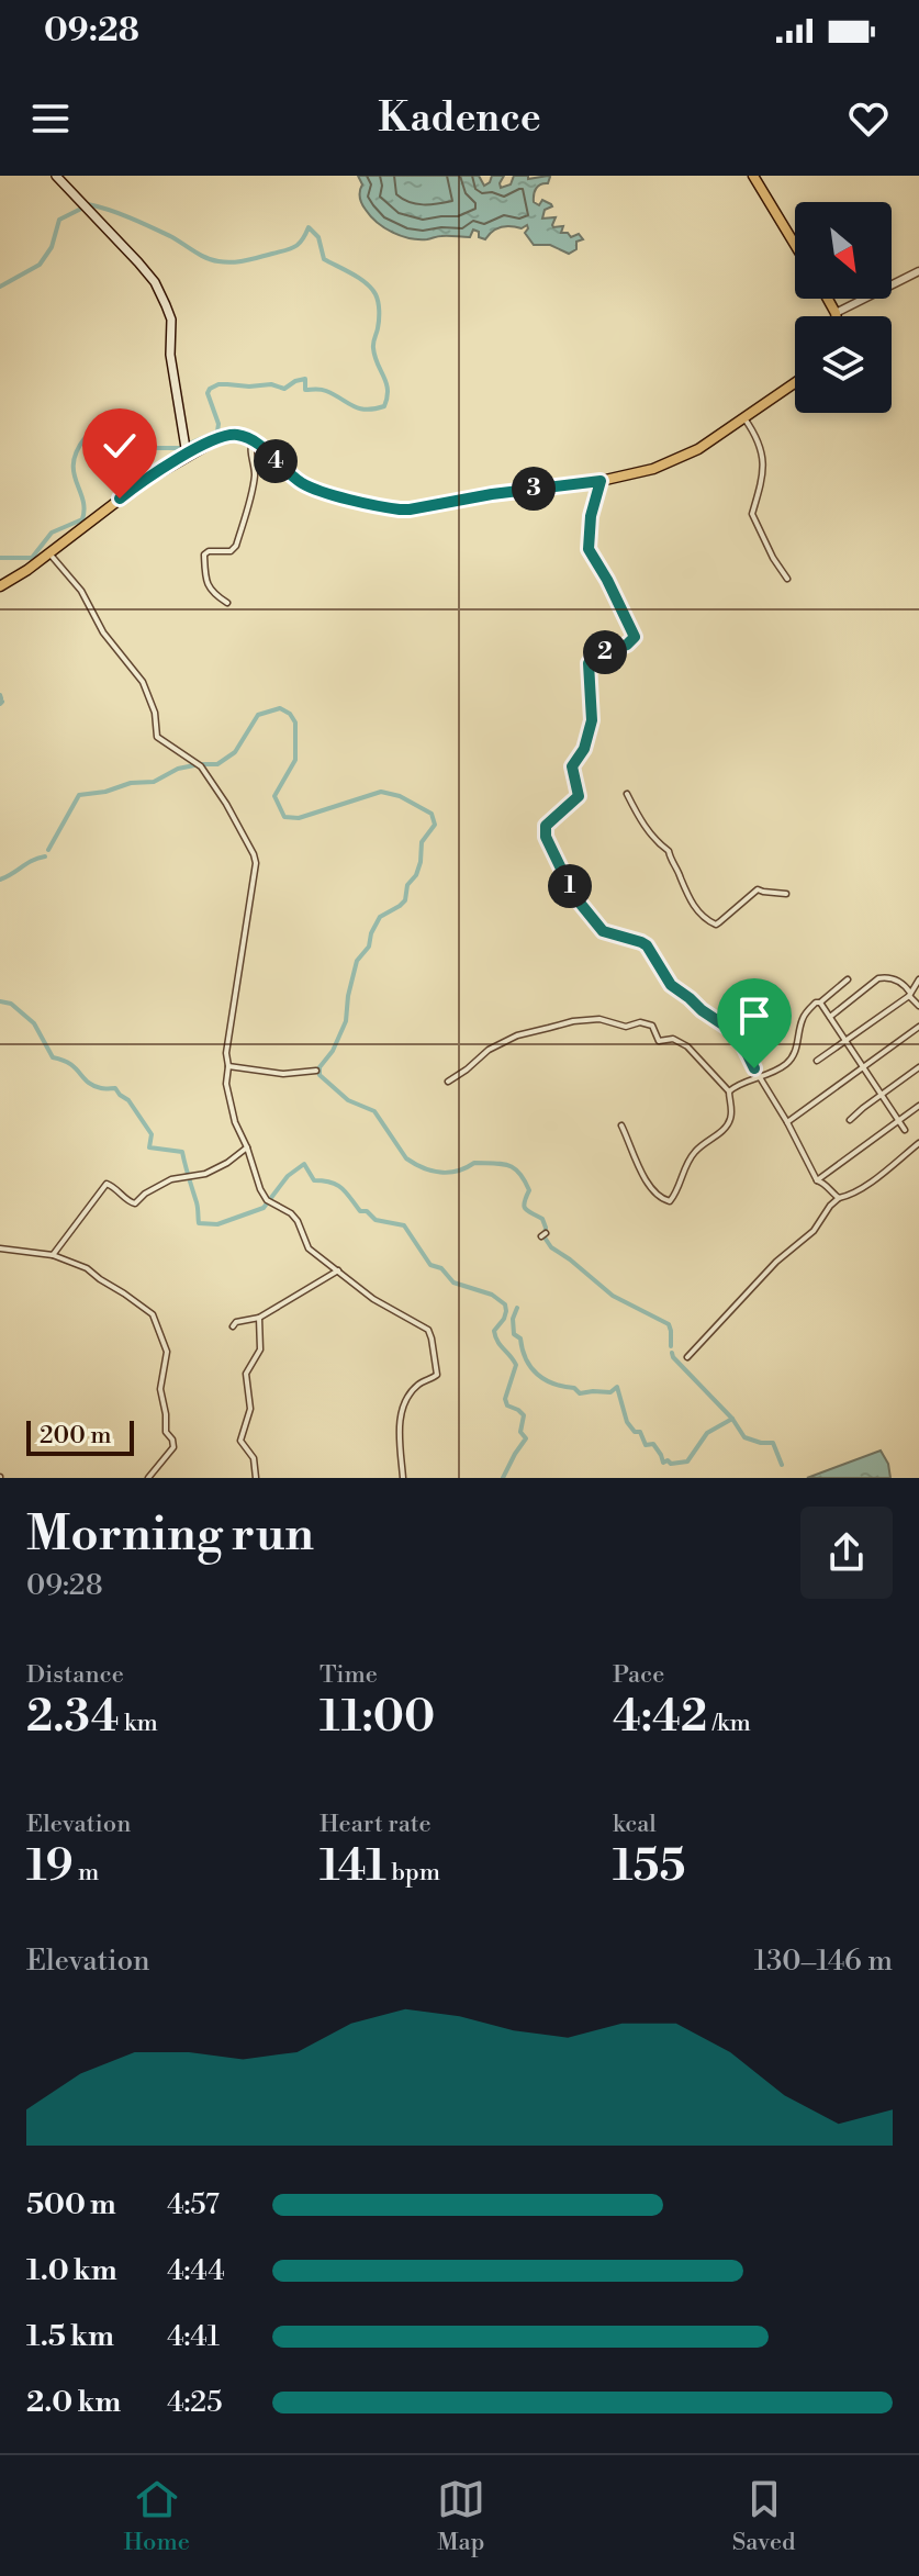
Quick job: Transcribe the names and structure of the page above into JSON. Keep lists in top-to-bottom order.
{
  "scale_bar": "200 m",
  "north": "bottom right",
  "page": {
    "status": "09:28",
    "header": "Kadence",
    "pins": [
      "4",
      "3",
      "2",
      "1"
    ],
    "scale": "200 m",
    "heading": ["Morning run", "09:28"],
    "stats": [
      ["Distance", "2.34 km"],
      ["Time", "11:00"],
      ["Pace", "4:42 /km"],
      ["Elevation", "19 m"],
      ["Heart rate", "141 bpm"],
      ["kcal", "155"]
    ],
    "chart": ["Elevation", "130–146 m"],
    "list": [
      {
        "name": "500 m",
        "note": "4:57"
      },
      {
        "name": "1.0 km",
        "note": "4:44"
      },
      {
        "name": "1.5 km",
        "note": "4:41"
      },
      {
        "name": "2.0 km",
        "note": "4:25"
      }
    ],
    "tabs": ["Home", "Map", "Saved"]
  }
}
